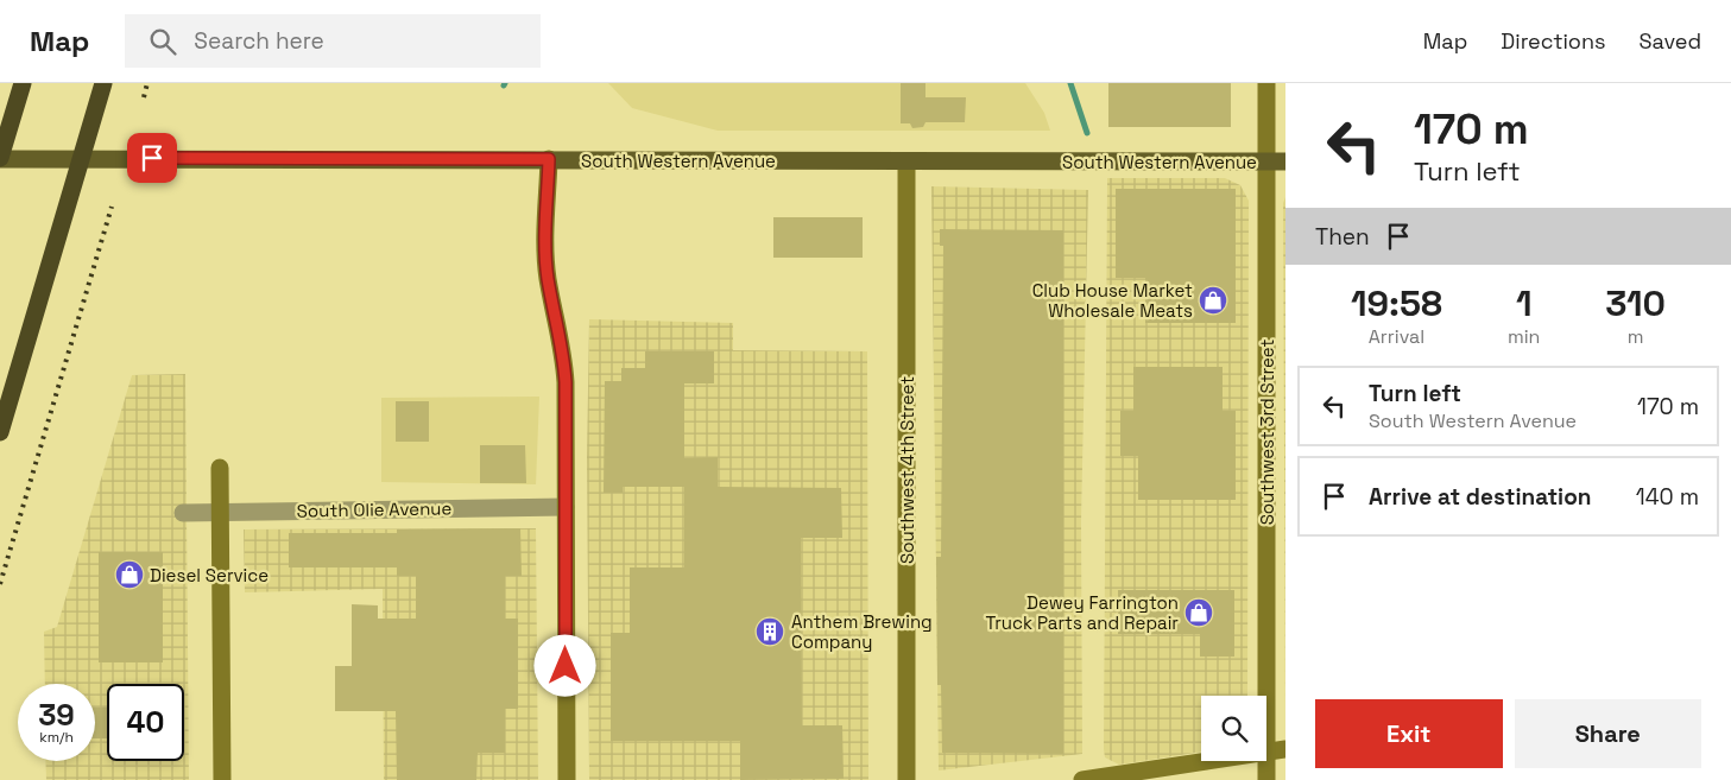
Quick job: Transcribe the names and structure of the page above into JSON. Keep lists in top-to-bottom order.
{
  "streets": {
    "main road": ["South Western Avenue"],
    "street": ["Southwest 3rd Street", "Southwest 4th Street", "South Olie Avenue"]
  },
  "crossings": [
    ["South Western Avenue", "Southwest 3rd Street"],
    ["South Western Avenue", "Southwest 4th Street"]
  ],
  "places": {
    "shop": ["Club House Market Wholesale Meats", "Diesel Service", "Dewey Farrington Truck Parts and Repair"],
    "building": ["Anthem Brewing Company"]
  },
  "page": {
    "header": "Map",
    "search": "Search here",
    "nav": ["Map", "Directions", "Saved"],
    "turn": ["170 m", "Turn left"],
    "then": "Then",
    "eta": [
      "19:58",
      "Arrival",
      "1",
      "min",
      "310",
      "m"
    ],
    "list": [
      {
        "name": "Turn left",
        "note": "South Western Avenue",
        "value": "170 m"
      },
      {
        "name": "Arrive at destination",
        "value": "140 m"
      }
    ],
    "speed": "39 km/h",
    "limit": "40",
    "buttons": ["Exit", "Share"]
  }
}
